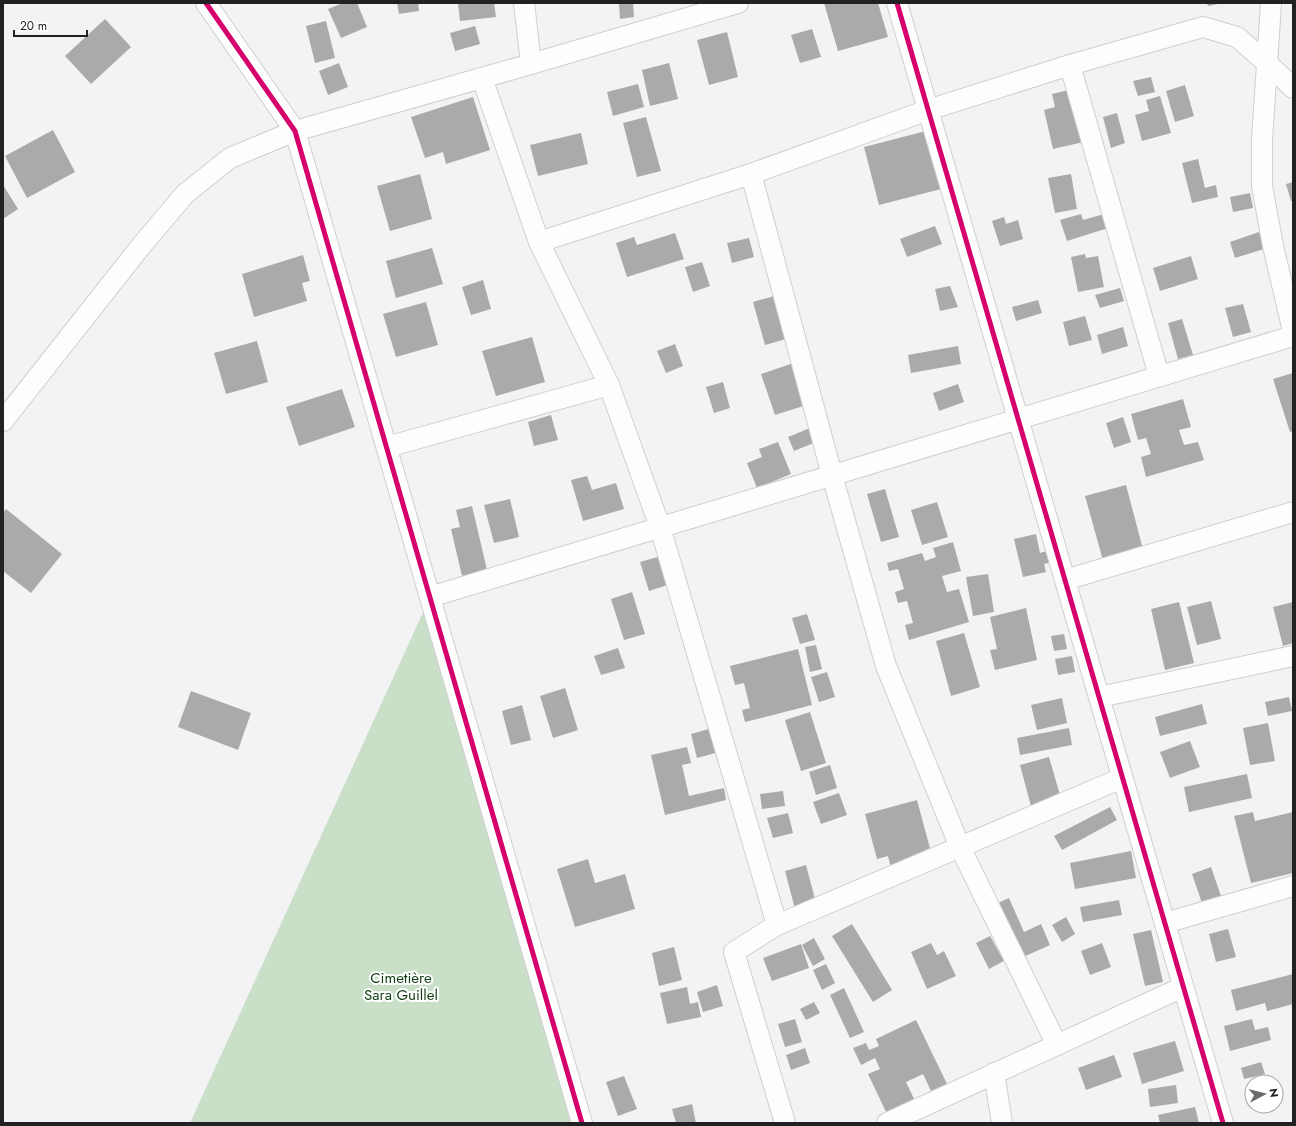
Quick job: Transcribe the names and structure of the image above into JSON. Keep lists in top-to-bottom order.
{
  "parks": ["Cimetière Sara Guillel"],
  "scale_bar": "20 m",
  "north": "right"
}
